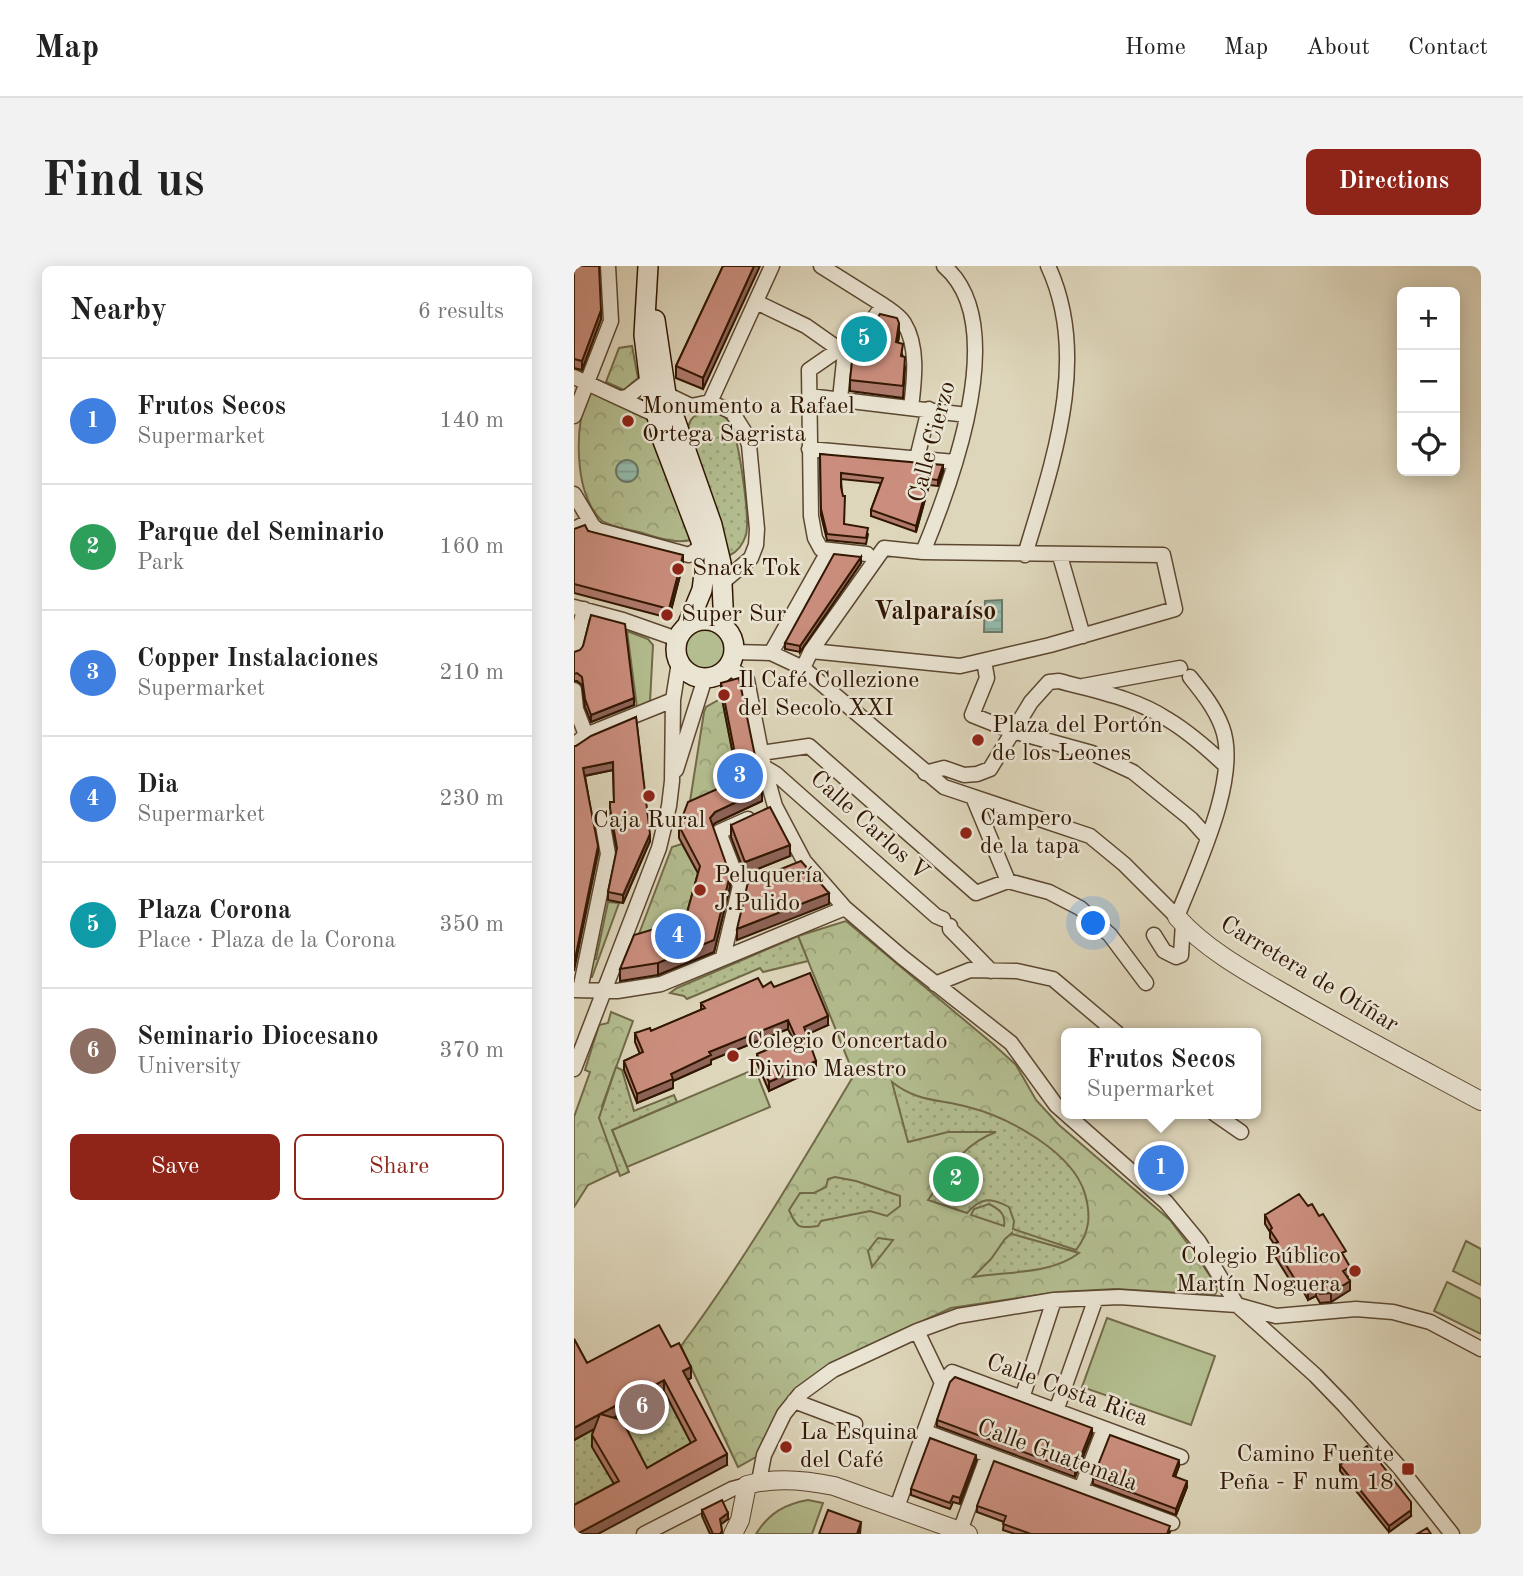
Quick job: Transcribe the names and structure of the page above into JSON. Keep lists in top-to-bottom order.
{
  "streets": {
    "street": [
      "Calle Cierzo",
      "Calle Carlos V",
      "Carretera de Otíñar",
      "Calle Costa Rica",
      "Calle Guatemala"
    ]
  },
  "districts": ["Valparaíso"],
  "places": {
    "other": [
      "Monumento a Rafael Ortega Sagrista",
      "Snack Tok",
      "Super Sur",
      "Il Café Collezione del Secolo XXI",
      "Plaza del Portón de los Leones",
      "Caja Rural",
      "Campero de la tapa",
      "Peluquería J.Pulido",
      "Colegio Concertado Divino Maestro",
      "Colegio Público Martín Noguera",
      "La Esquina del Café"
    ],
    "transit": ["Camino Fuente Peña - F num 18"]
  },
  "page": {
    "header": "Map",
    "nav": [
      "Home",
      "Map",
      "About",
      "Contact"
    ],
    "buttons": [
      "Directions",
      ["Save", "Share"]
    ],
    "title": "Find us",
    "heading": ["Nearby", "6 results"],
    "map_buttons": ["+", "−"],
    "pins": [
      "5",
      "3",
      "4",
      "1",
      "2",
      "6"
    ],
    "list": [
      {
        "mark": "1",
        "name": "Frutos Secos",
        "note": "Supermarket",
        "value": "140 m"
      },
      {
        "mark": "2",
        "name": "Parque del Seminario",
        "note": "Park",
        "value": "160 m"
      },
      {
        "mark": "3",
        "name": "Copper Instalaciones",
        "note": "Supermarket",
        "value": "210 m"
      },
      {
        "mark": "4",
        "name": "Dia",
        "note": "Supermarket",
        "value": "230 m"
      },
      {
        "mark": "5",
        "name": "Plaza Corona",
        "note": "Place · Plaza de la Corona",
        "value": "350 m"
      },
      {
        "mark": "6",
        "name": "Seminario Diocesano",
        "note": "University",
        "value": "370 m"
      }
    ],
    "popup": ["Frutos Secos", "Supermarket"]
  }
}
